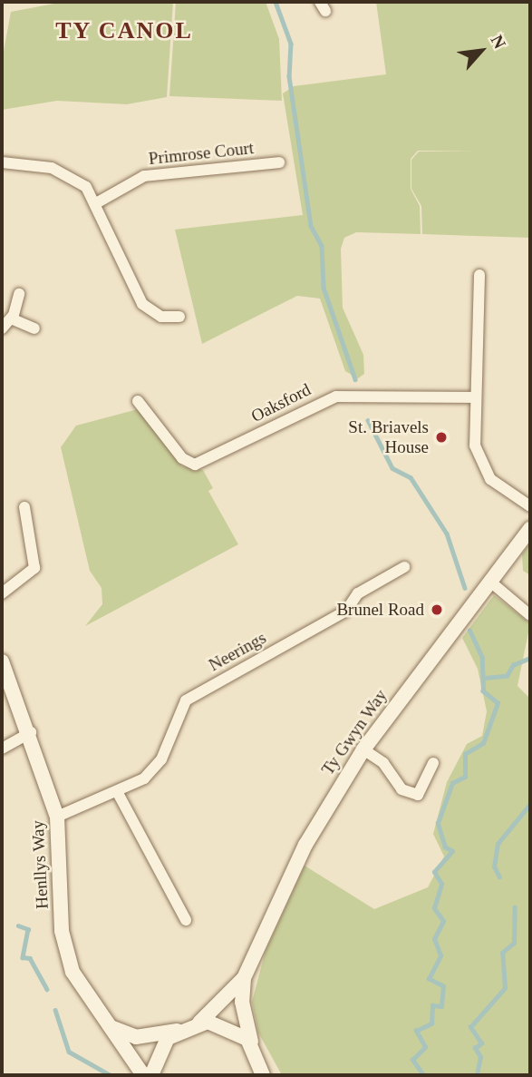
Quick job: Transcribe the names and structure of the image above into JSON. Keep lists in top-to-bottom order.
{
  "streets": {
    "street": [
      "Primrose Court",
      "Oaksford",
      "Neerings",
      "Ty Gwyn Way",
      "Henllys Way"
    ]
  },
  "crossings": [
    ["Neerings", "Henllys Way"]
  ],
  "districts": ["TY CANOL"],
  "places": ["St. Briavels House", "Brunel Road"],
  "north": "top right"
}
